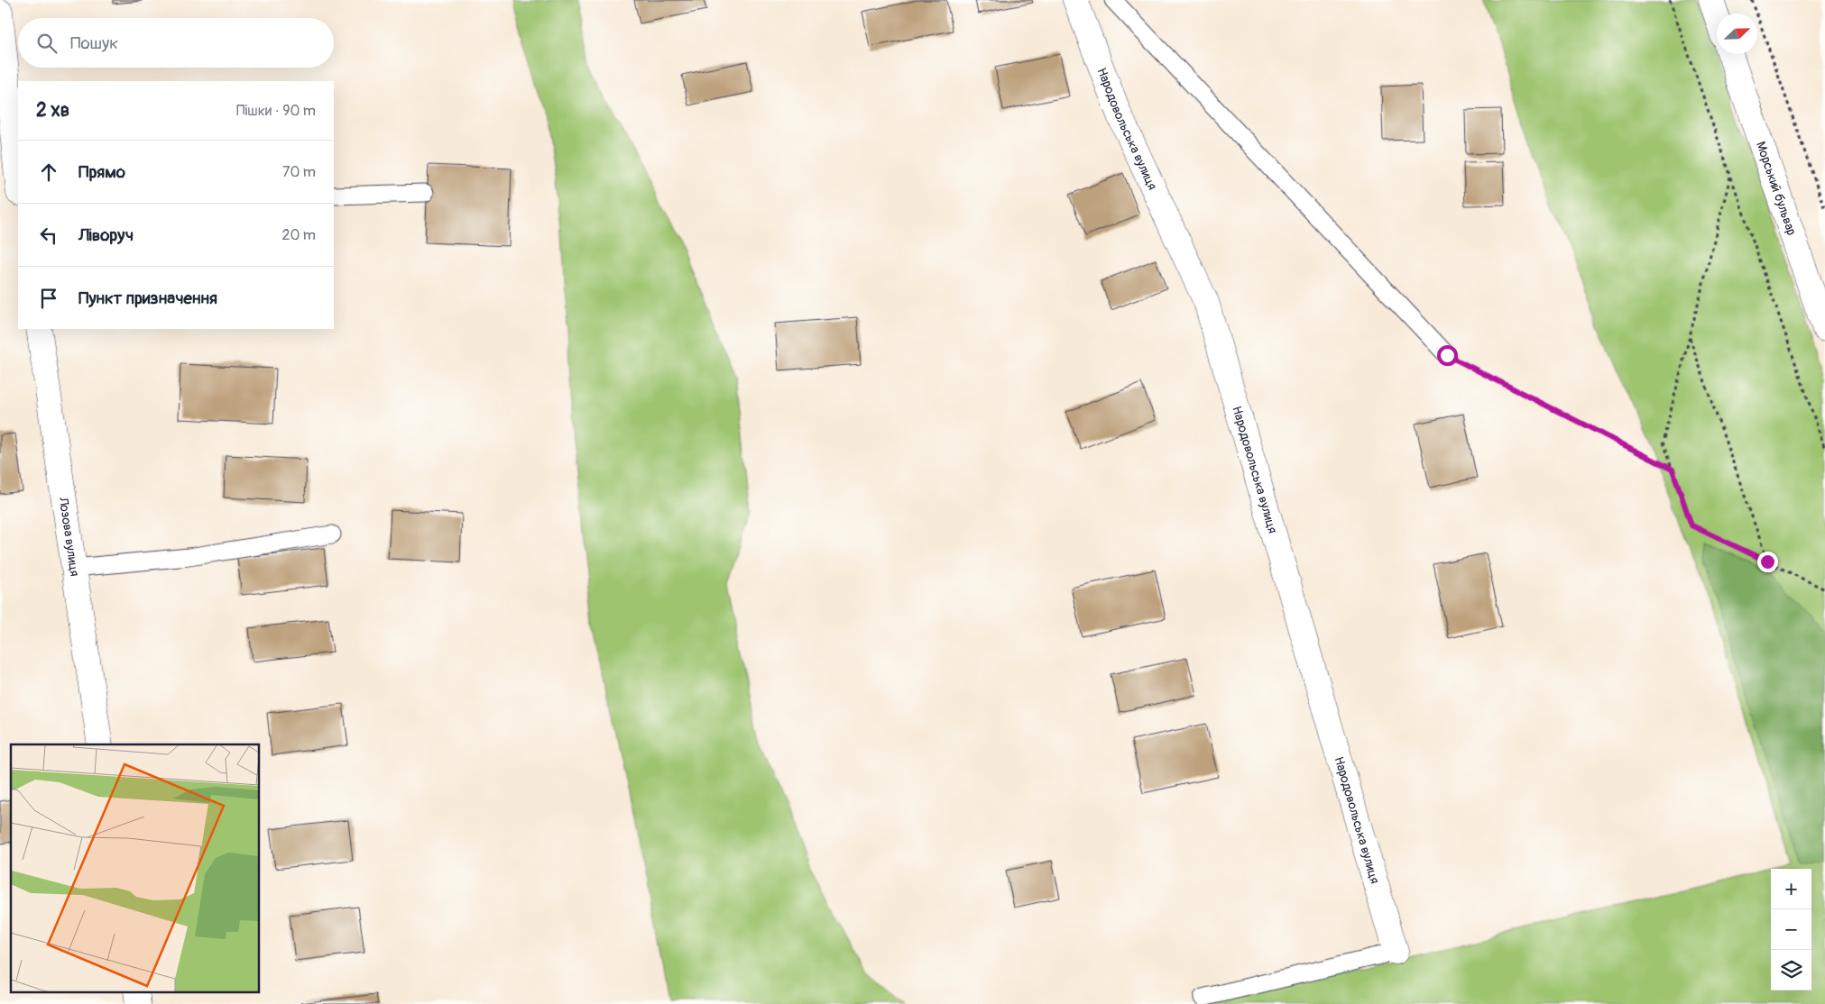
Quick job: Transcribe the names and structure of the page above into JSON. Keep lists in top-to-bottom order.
{
  "streets": {
    "street": ["Народовольська вулиця", "Морський бульвар", "Лозова вулиця"]
  },
  "north": "top right",
  "page": {
    "search": "Пошук",
    "heading": ["2 хв", "Пішки · 90 m"],
    "list": [
      ["Прямо", "70 m"],
      ["Ліворуч", "20 m"],
      "Пункт призначення"
    ],
    "map_buttons": ["+", "−"]
  }
}
